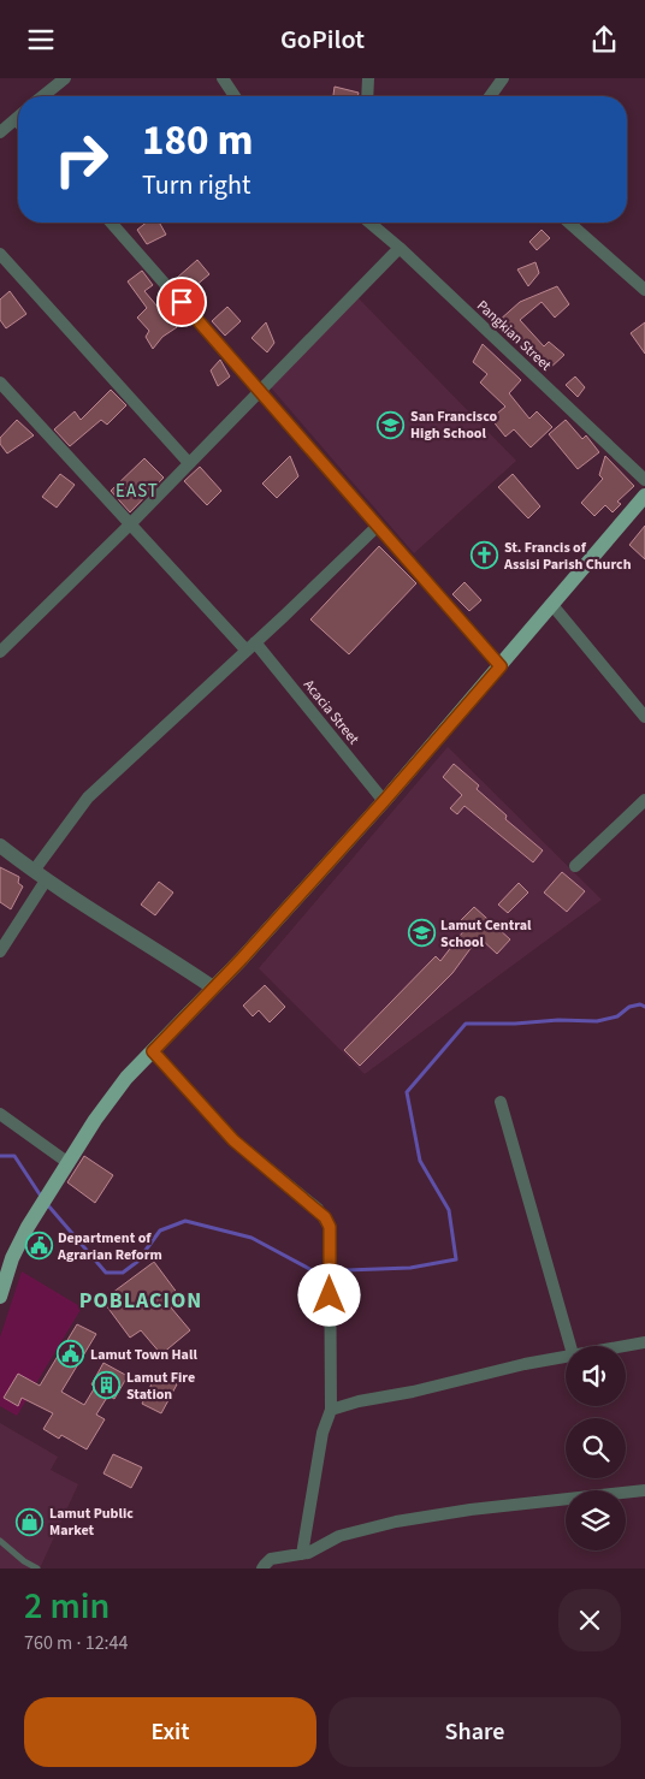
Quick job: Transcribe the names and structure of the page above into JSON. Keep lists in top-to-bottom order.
{
  "streets": {
    "street": ["Pangkian Street", "Acacia Street"]
  },
  "districts": ["EAST", "POBLACION"],
  "places": {
    "school or university": ["San Francisco High School", "Lamut Central School"],
    "church": ["St. Francis of Assisi Parish Church"],
    "public building": ["Department of Agrarian Reform", "Lamut Town Hall"],
    "building": ["Lamut Fire Station"],
    "shop": ["Lamut Public Market"]
  },
  "page": {
    "header": "GoPilot",
    "turn": ["180 m", "Turn right"],
    "heading": ["2 min", "760 m · 12:44"],
    "buttons": ["Exit", "Share"]
  }
}
